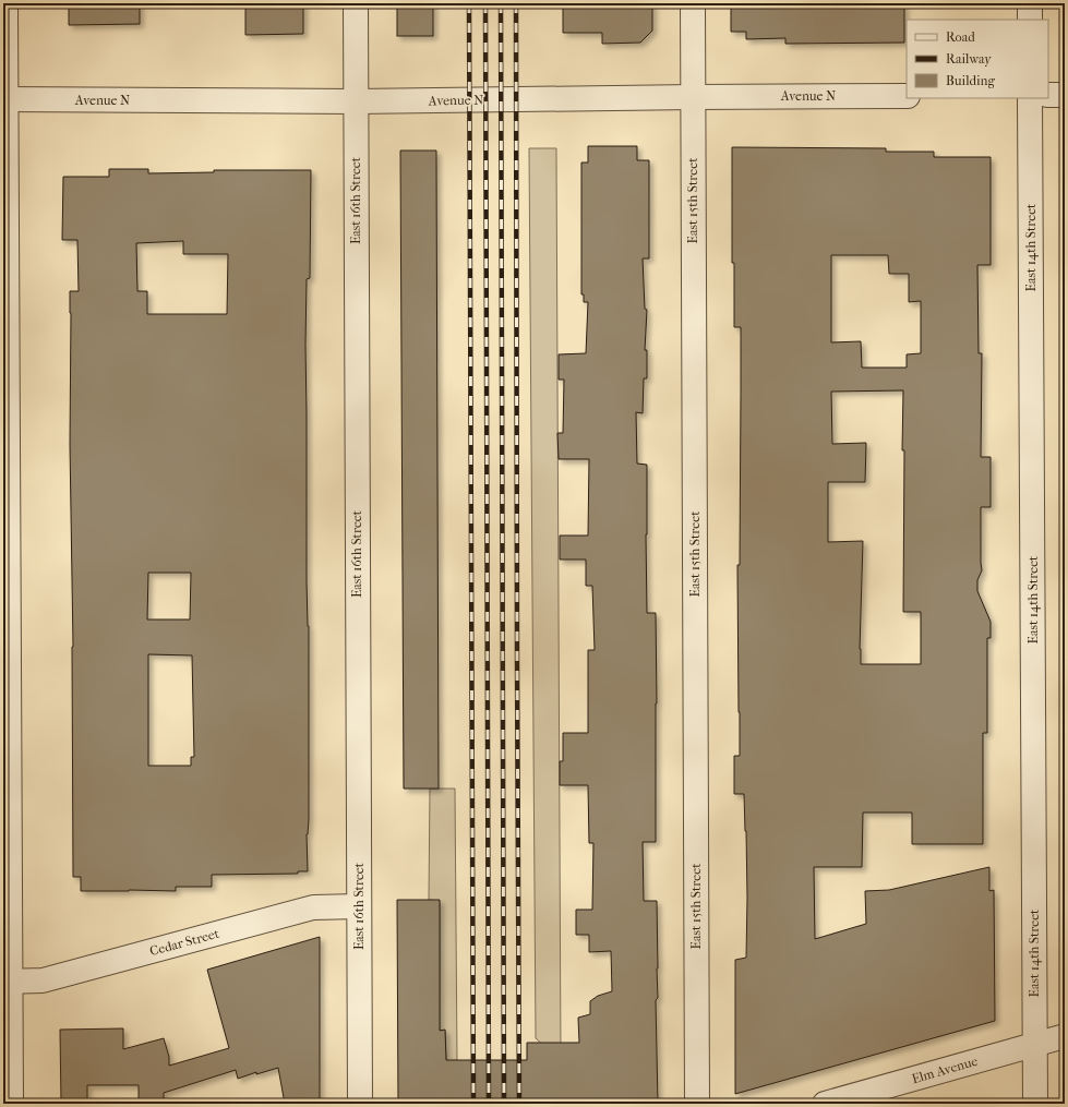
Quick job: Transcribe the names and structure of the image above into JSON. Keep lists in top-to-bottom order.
{
  "streets": {
    "street": [
      "Avenue N",
      "East 16th Street",
      "East 15th Street",
      "East 14th Street",
      "Cedar Street",
      "Elm Avenue"
    ]
  },
  "crossings": [
    ["Avenue N", "East 16th Street"],
    ["Avenue N", "East 15th Street"],
    ["East 16th Street", "Cedar Street"],
    ["East 14th Street", "Elm Avenue"]
  ],
  "legend": ["Road", "Railway", "Building"]
}
